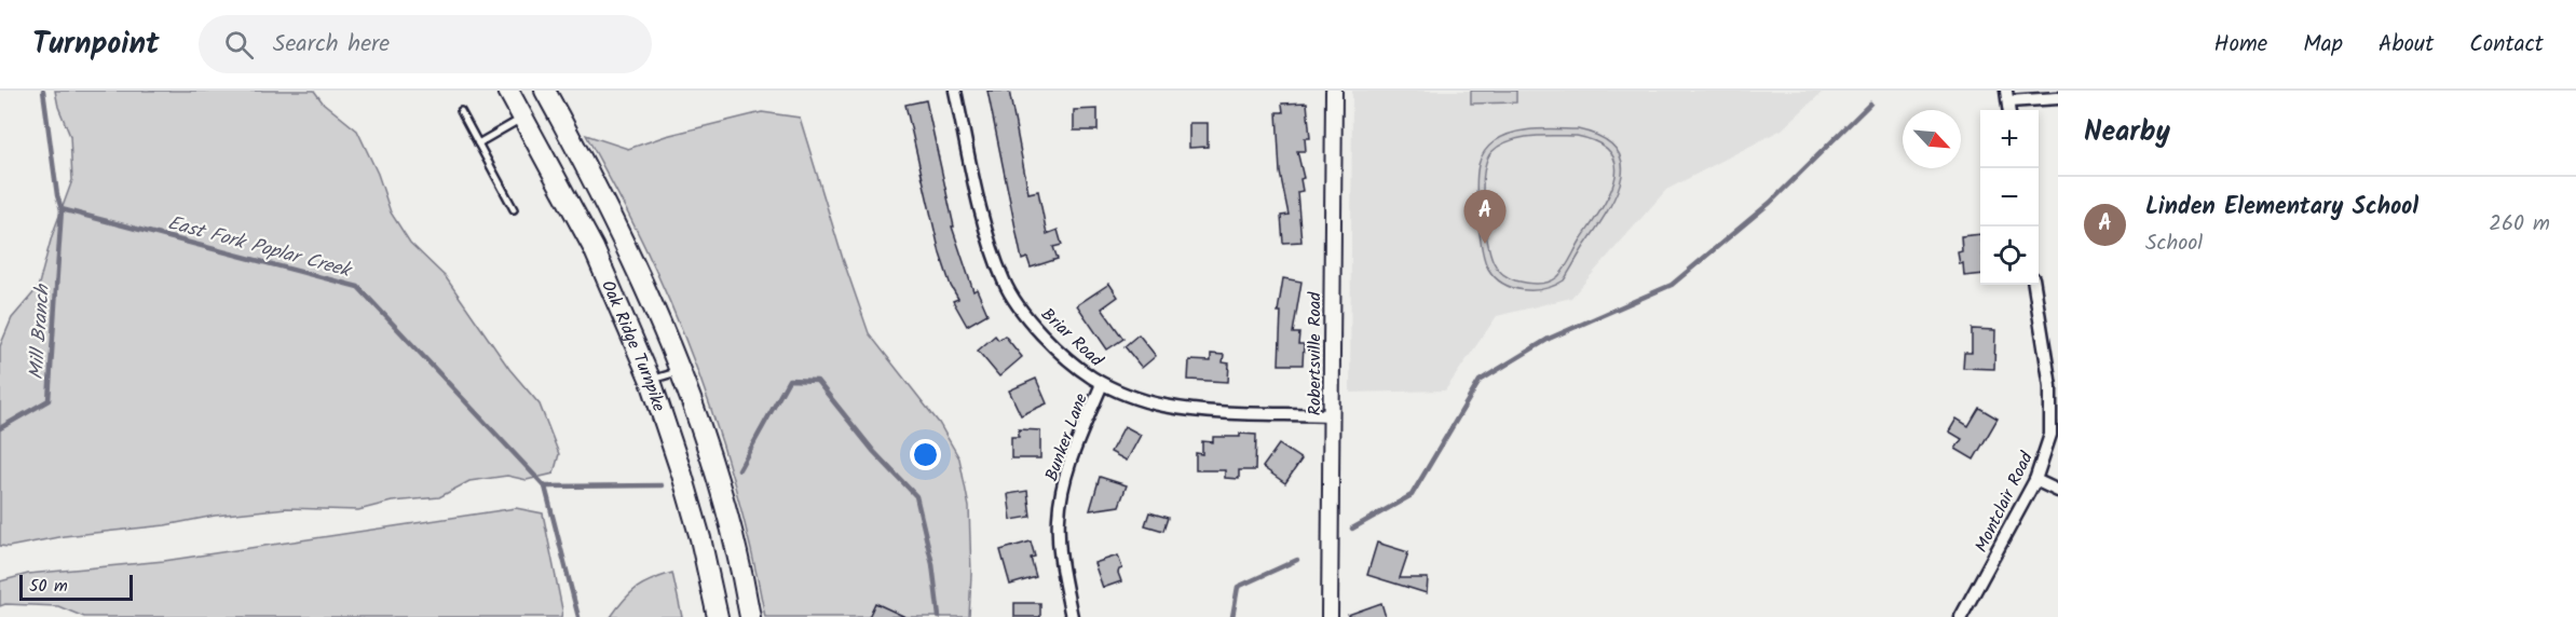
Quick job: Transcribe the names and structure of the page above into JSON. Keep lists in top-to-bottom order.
{
  "streets": {
    "highway": ["Oak Ridge Turnpike"],
    "street": [
      "Briar Road",
      "Robertsville Road",
      "Bunker Lane",
      "Montclair Road"
    ]
  },
  "crossings": [
    ["Briar Road", "Robertsville Road"],
    ["Briar Road", "Bunker Lane"]
  ],
  "water": ["East Fork Poplar Creek", "Mill Branch"],
  "scale_bar": "50 m",
  "north": "bottom right",
  "page": {
    "header": "Turnpoint",
    "search": "Search here",
    "nav": [
      "Home",
      "Map",
      "About",
      "Contact"
    ],
    "heading": "Nearby",
    "map_buttons": ["+", "−"],
    "list": [
      {
        "mark": "A",
        "name": "Linden Elementary School",
        "note": "School",
        "value": "260 m"
      }
    ],
    "pins": "A",
    "scale": "50 m"
  }
}
